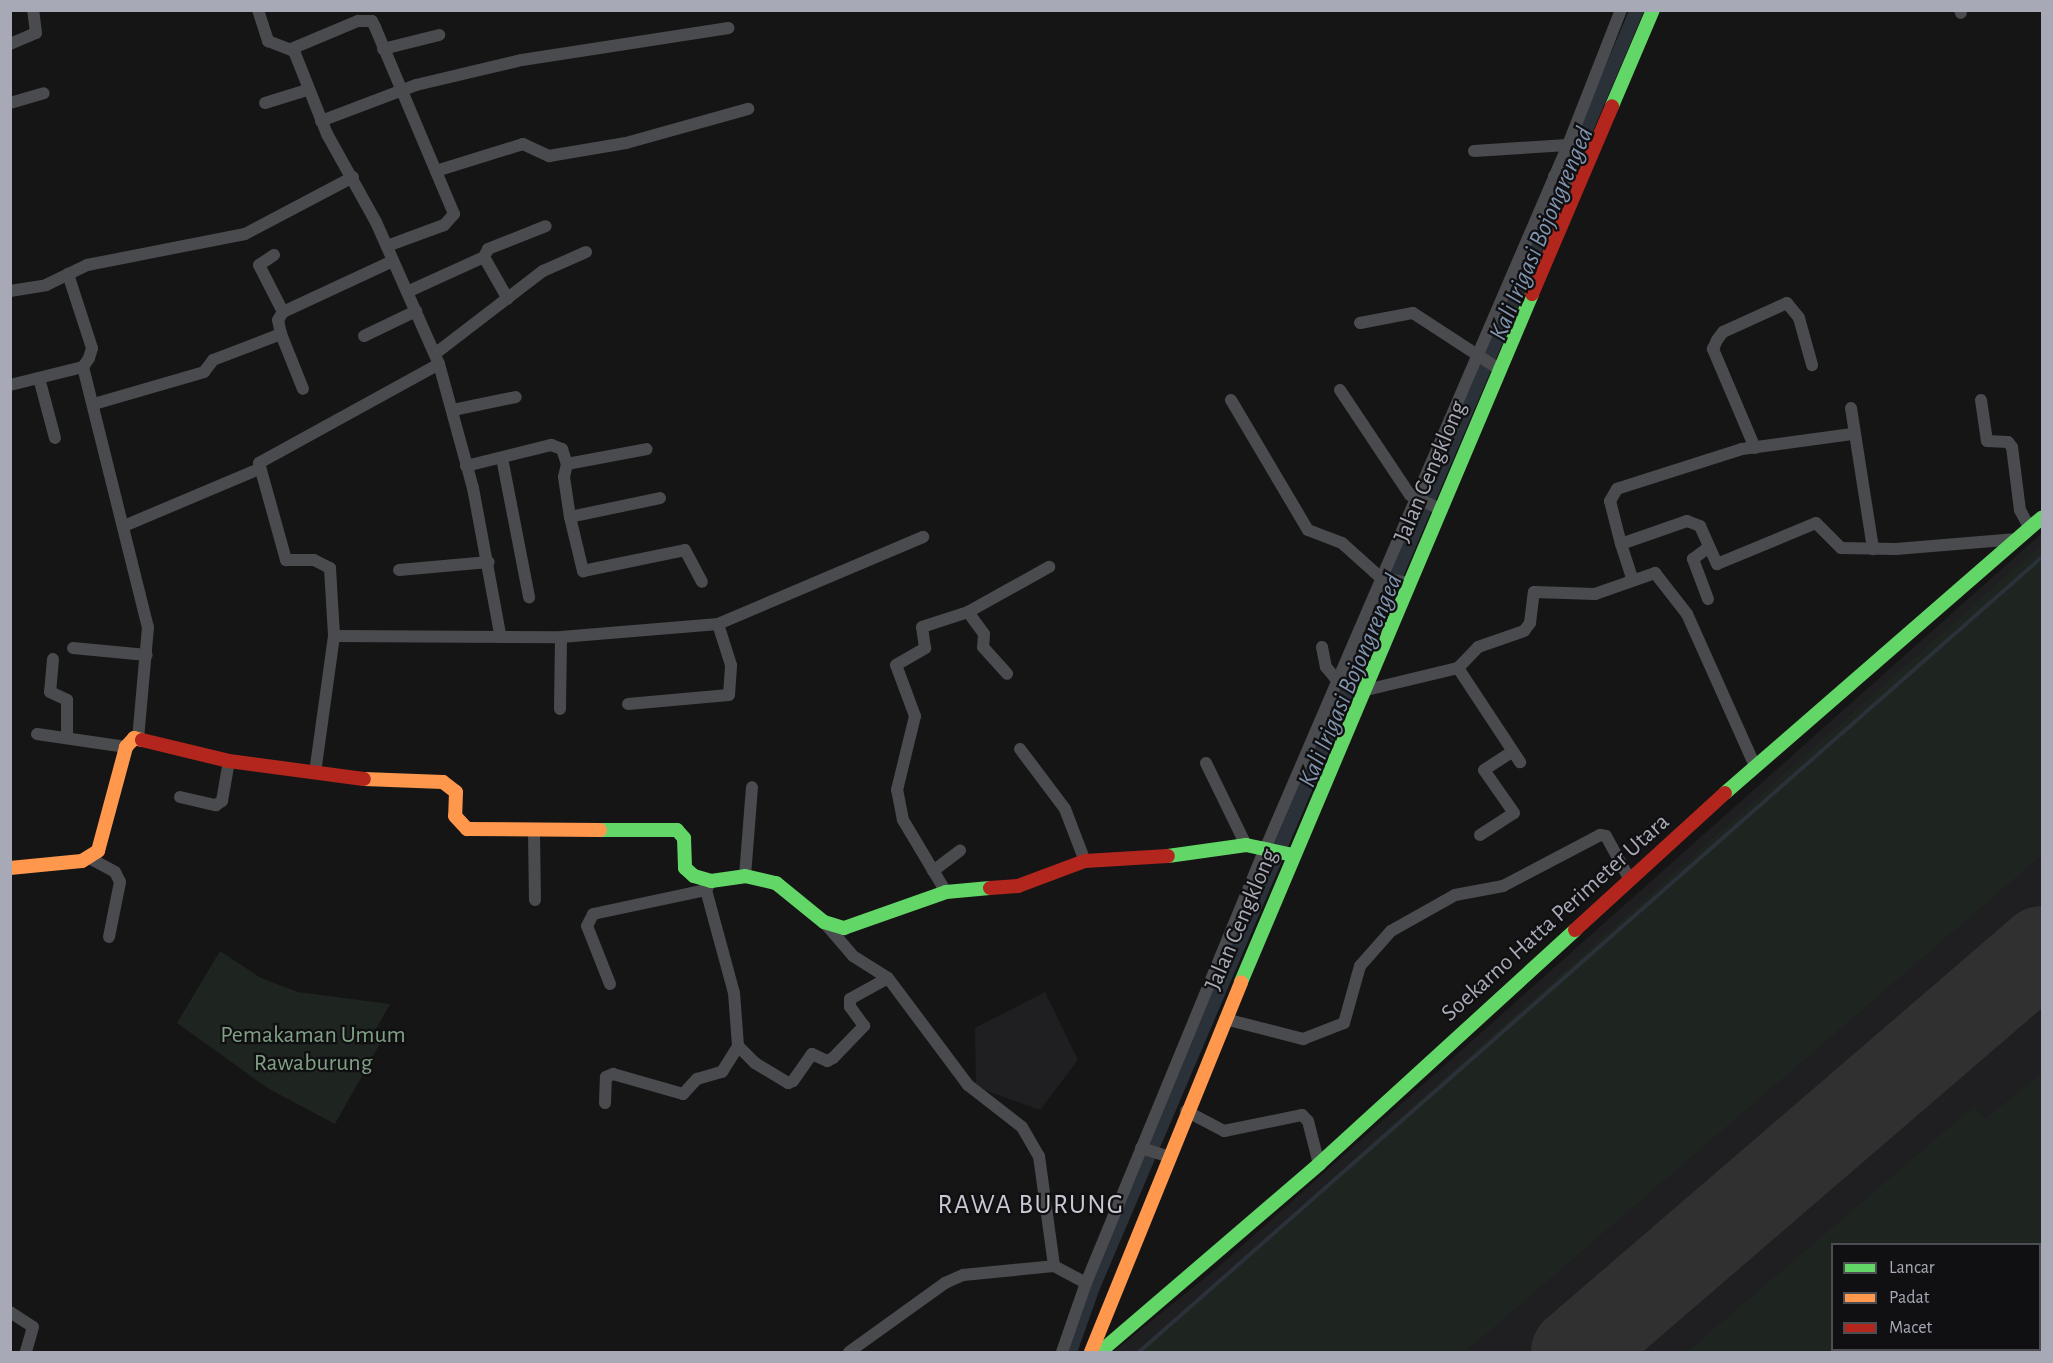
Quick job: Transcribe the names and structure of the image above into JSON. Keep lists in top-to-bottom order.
{
  "streets": {
    "main road": ["Jalan Cengklong", "Soekarno Hatta Perimeter Utara"]
  },
  "districts": ["RAWA BURUNG"],
  "water": ["Kali Irigasi Bojongrenged"],
  "parks": ["Pemakaman Umum Rawaburung"],
  "legend": ["Lancar", "Padat", "Macet"]
}
